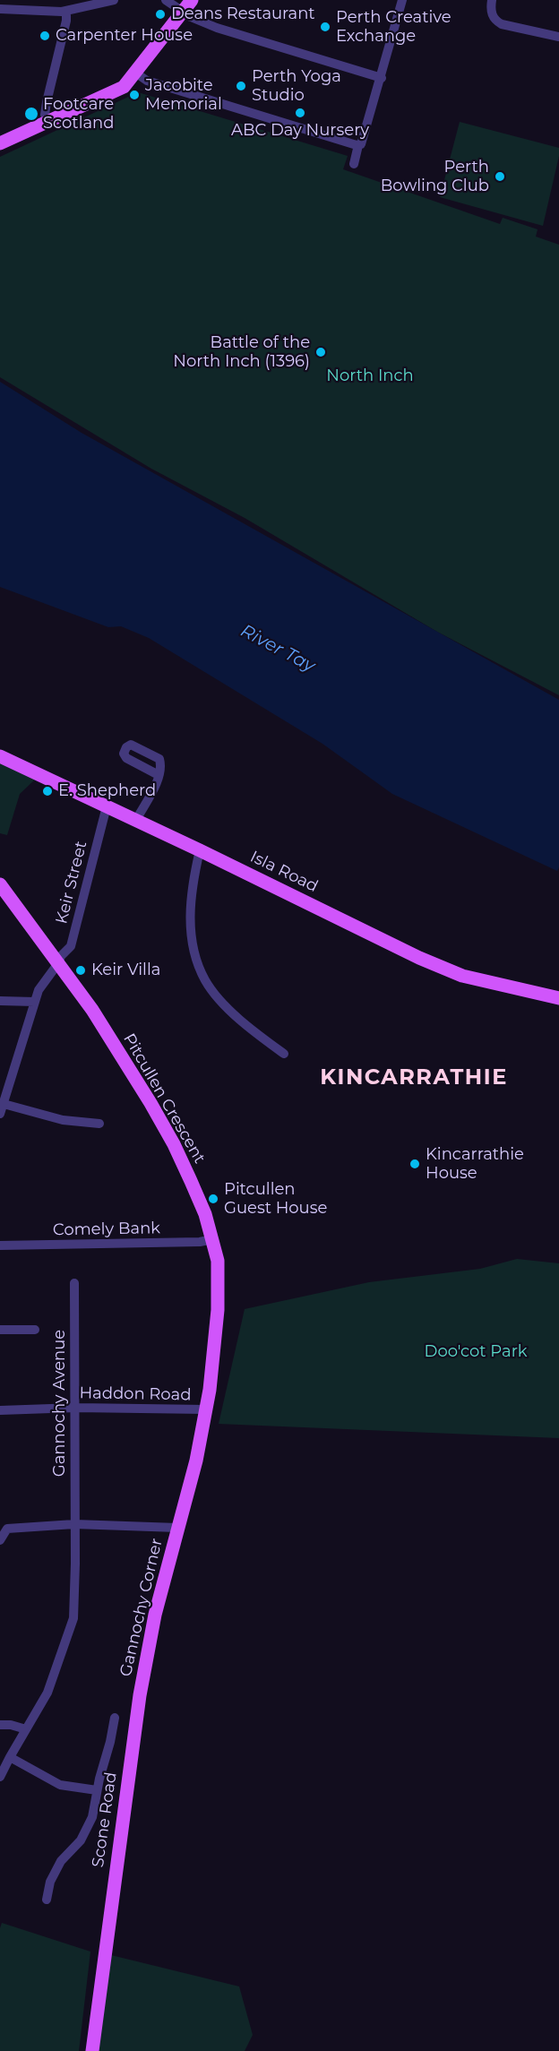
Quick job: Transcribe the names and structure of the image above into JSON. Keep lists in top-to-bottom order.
{
  "streets": {
    "main road": [
      "Isla Road",
      "Pitcullen Crescent",
      "Gannochy Corner",
      "Scone Road"
    ],
    "street": [
      "Keir Street",
      "Comely Bank",
      "Haddon Road",
      "Gannochy Avenue"
    ]
  },
  "crossings": [
    ["Isla Road", "Keir Street"],
    ["Keir Street", "Pitcullen Crescent"],
    ["Pitcullen Crescent", "Comely Bank"],
    ["Pitcullen Crescent", "Haddon Road"],
    ["Pitcullen Crescent", "Gannochy Corner"],
    ["Haddon Road", "Gannochy Avenue"],
    ["Haddon Road", "Gannochy Corner"],
    ["Gannochy Corner", "Scone Road"]
  ],
  "districts": ["KINCARRATHIE"],
  "water": ["River Tay"],
  "parks": ["North Inch", "Doo'cot Park"],
  "places": [
    "Deans Restaurant",
    "Perth Creative Exchange",
    "Carpenter House",
    "Perth Yoga Studio",
    "Jacobite Memorial",
    "ABC Day Nursery",
    "Footcare Scotland",
    "Perth Bowling Club",
    "Battle of the North Inch (1396)",
    "E. Shepherd",
    "Keir Villa",
    "Kincarrathie House",
    "Pitcullen Guest House"
  ]
}
